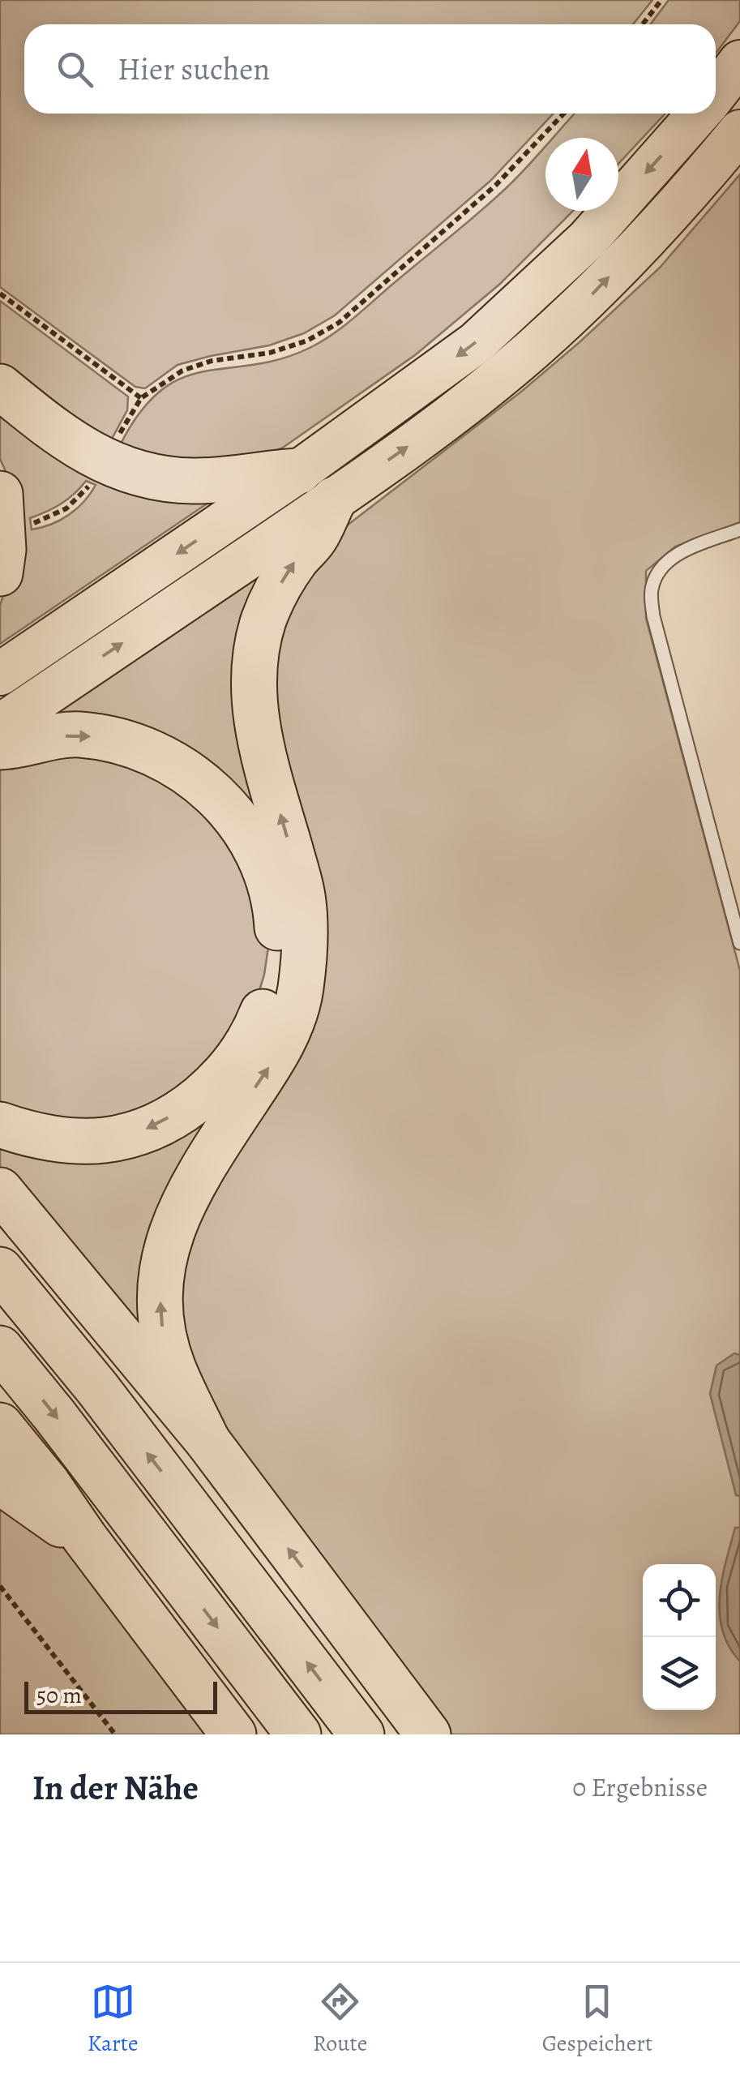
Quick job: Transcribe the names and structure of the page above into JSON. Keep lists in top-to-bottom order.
{
  "scale_bar": "50 m",
  "north": "top",
  "page": {
    "search": "Hier suchen",
    "scale": "50 m",
    "heading": ["In der Nähe", "0 Ergebnisse"],
    "nav": ["Karte", "Route", "Gespeichert"]
  }
}
